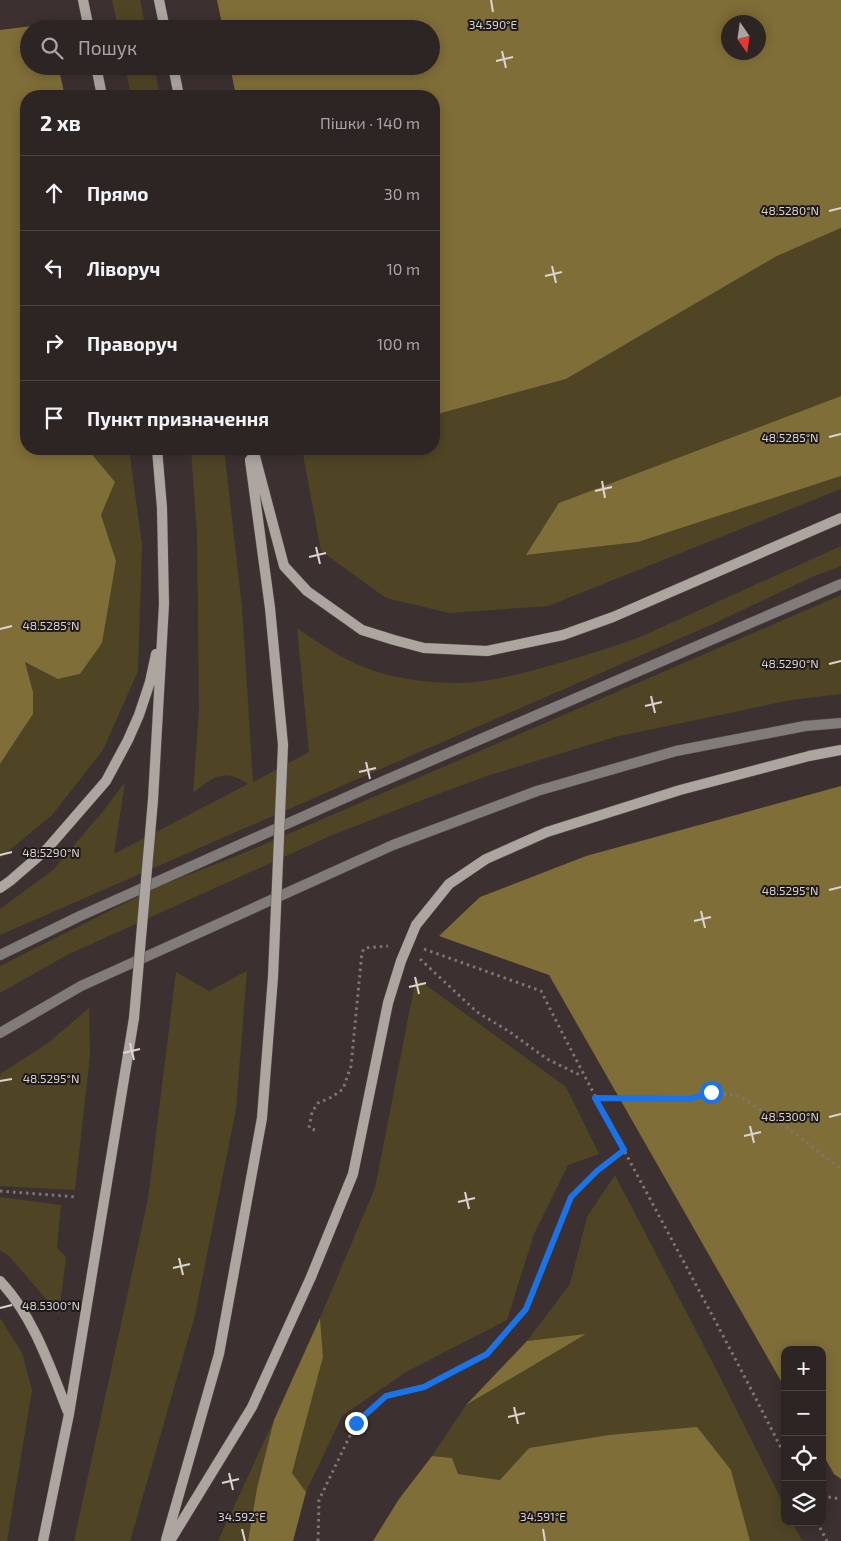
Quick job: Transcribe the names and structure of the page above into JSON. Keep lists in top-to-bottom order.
{
  "north": "bottom",
  "page": {
    "search": "Пошук",
    "heading": ["2 хв", "Пішки · 140 m"],
    "list": [
      ["Прямо", "30 m"],
      ["Ліворуч", "10 m"],
      ["Праворуч", "100 m"],
      "Пункт призначення"
    ],
    "map_buttons": ["+", "−"]
  },
  "coordinates": [
    "34.590°E",
    "48.5280°N",
    "48.5285°N",
    "48.5290°N",
    "48.5295°N",
    "48.5300°N",
    "34.592°E",
    "34.591°E"
  ]
}
